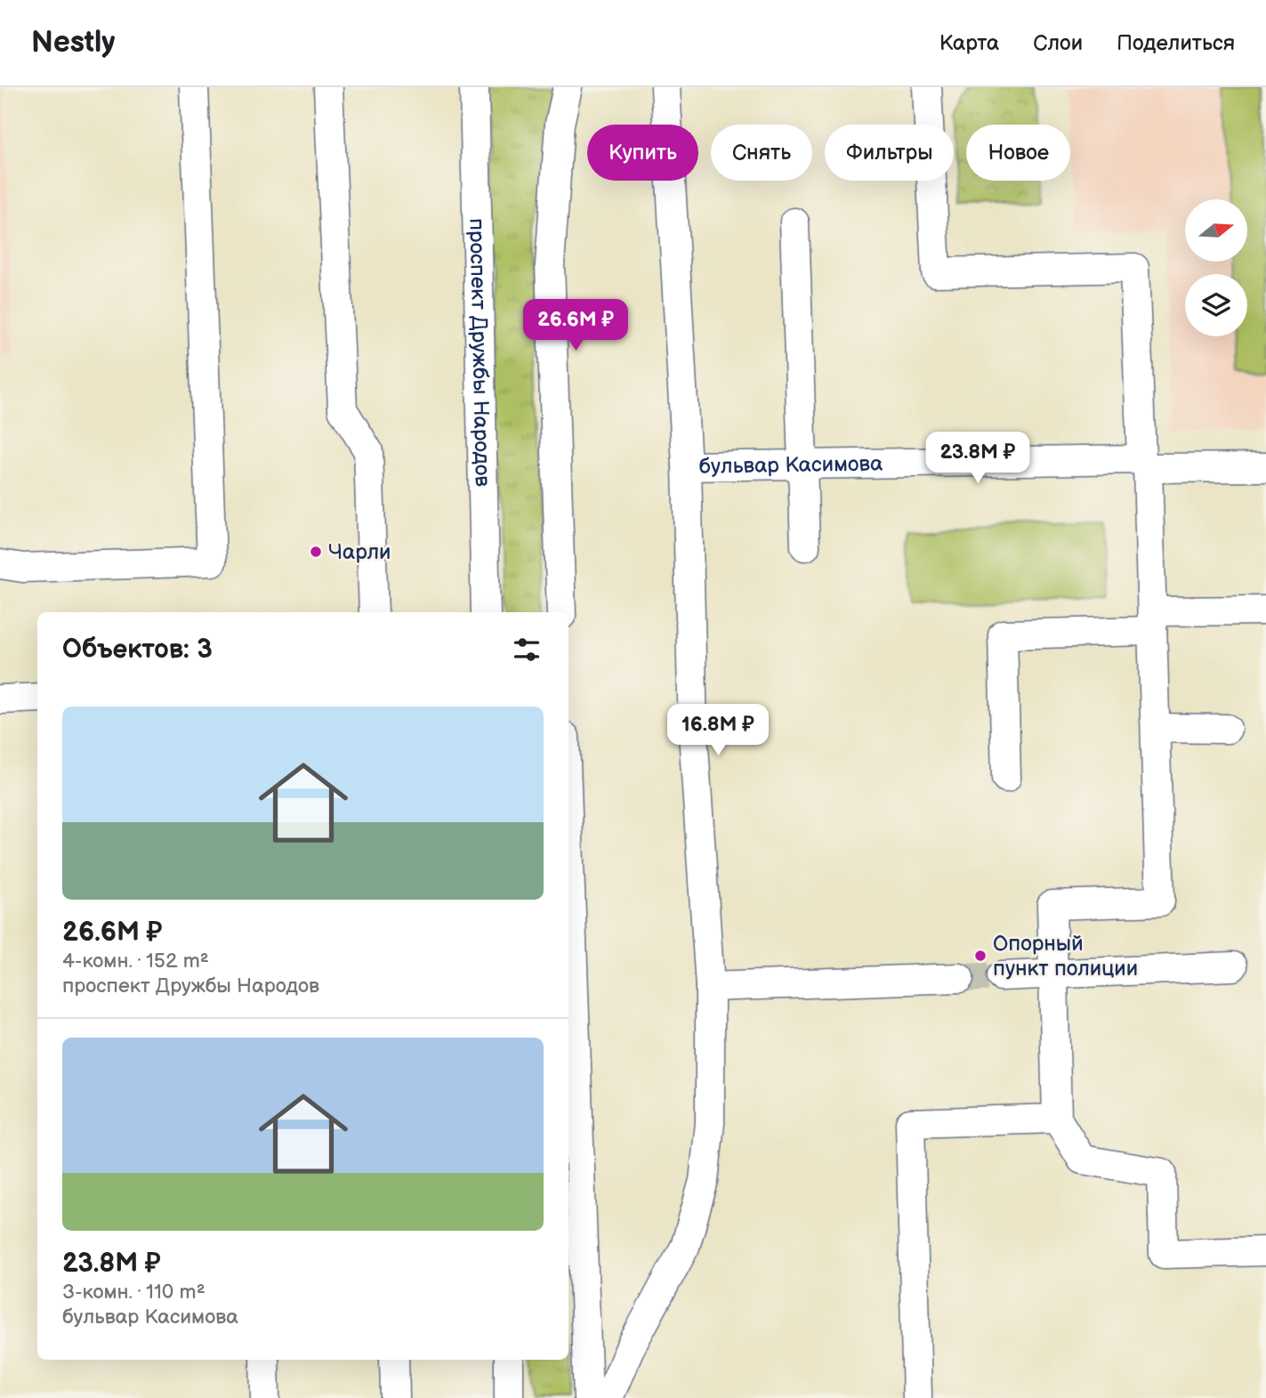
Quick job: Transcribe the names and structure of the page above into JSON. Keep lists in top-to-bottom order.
{
  "streets": {
    "street": ["проспект Дружбы Народов", "бульвар Касимова"]
  },
  "places": ["Чарли", "Опорный пункт полиции"],
  "north": "right",
  "page": {
    "header": "Nestly",
    "nav": ["Карта", "Слои", "Поделиться"],
    "chip": [
      "Купить",
      "Снять",
      "Фильтры",
      "Новое"
    ],
    "price": ["26.6M ₽", "23.8M ₽", "16.8M ₽"],
    "heading": "Объектов: 3",
    "list": [
      {
        "name": "26.6M ₽",
        "note": "4-комн. · 152 m² · проспект Дружбы Народов"
      },
      {
        "name": "23.8M ₽",
        "note": "3-комн. · 110 m² · бульвар Касимова"
      }
    ]
  }
}
